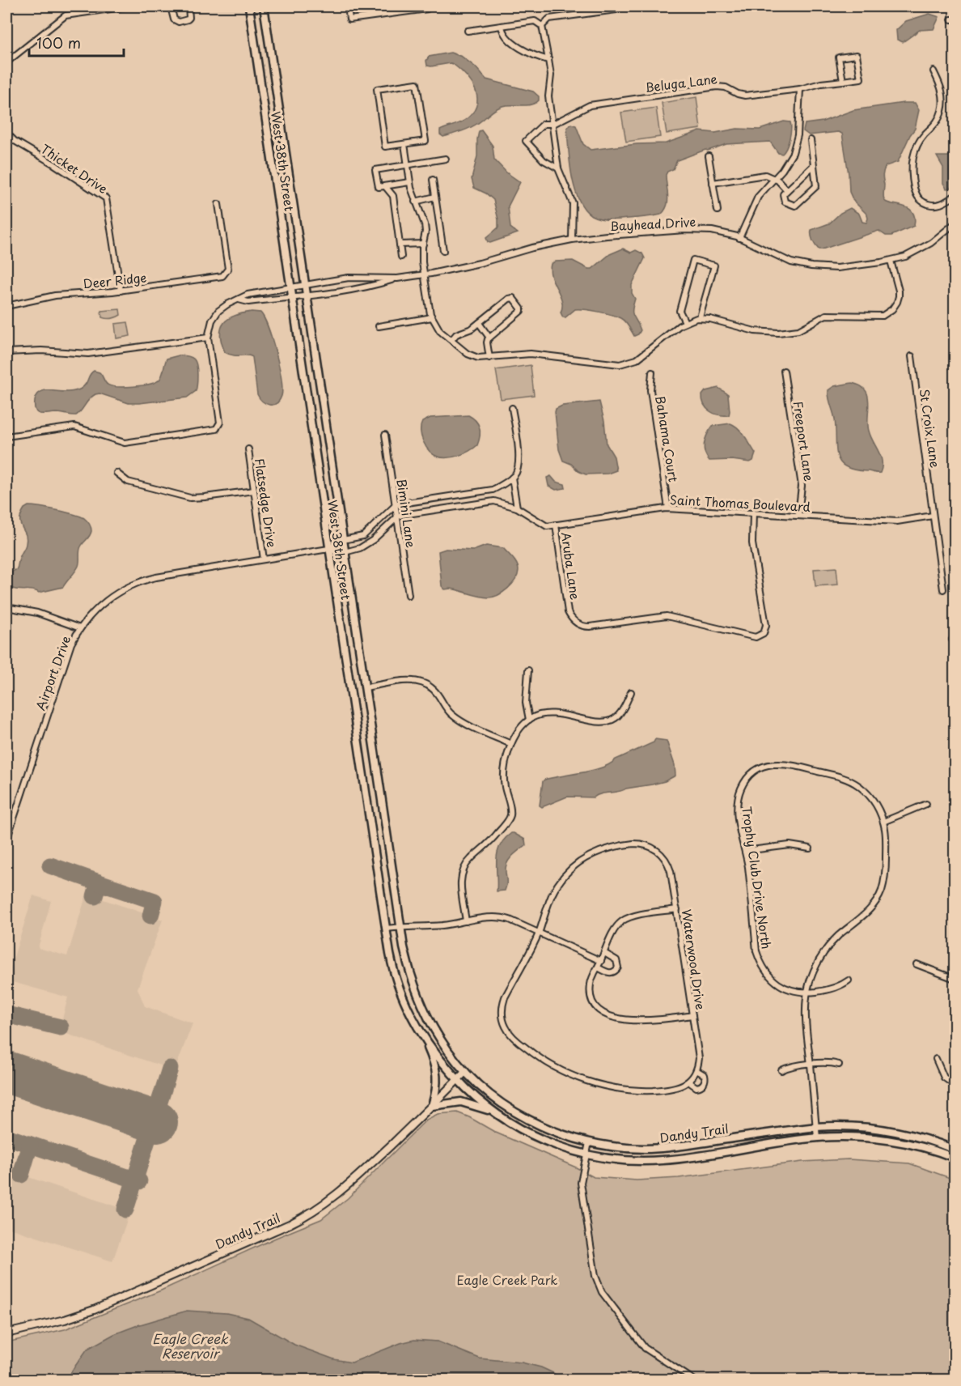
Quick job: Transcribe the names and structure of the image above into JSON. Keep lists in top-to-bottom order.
{
  "streets": {
    "main road": ["West 38th Street", "Dandy Trail"],
    "street": [
      "Beluga Lane",
      "Thicket Drive",
      "Bayhead Drive",
      "Deer Ridge",
      "St Croix Lane",
      "Bahama Court",
      "Freeport Lane",
      "Flatsedge Drive",
      "Saint Thomas Boulevard",
      "Bimini Lane",
      "Aruba Lane",
      "Airport Drive",
      "Trophy Club Drive North",
      "Waterwood Drive"
    ]
  },
  "crossings": [
    ["West 38th Street", "Bayhead Drive"],
    ["West 38th Street", "Airport Drive"],
    ["West 38th Street", "Dandy Trail"],
    ["Thicket Drive", "Deer Ridge"],
    ["St Croix Lane", "Saint Thomas Boulevard"],
    ["Bahama Court", "Saint Thomas Boulevard"],
    ["Freeport Lane", "Saint Thomas Boulevard"],
    ["Flatsedge Drive", "Airport Drive"],
    ["Saint Thomas Boulevard", "Bimini Lane"],
    ["Saint Thomas Boulevard", "Aruba Lane"]
  ],
  "water": ["Eagle Creek Reservoir"],
  "parks": ["Eagle Creek Park"],
  "scale_bar": "100 m"
}
